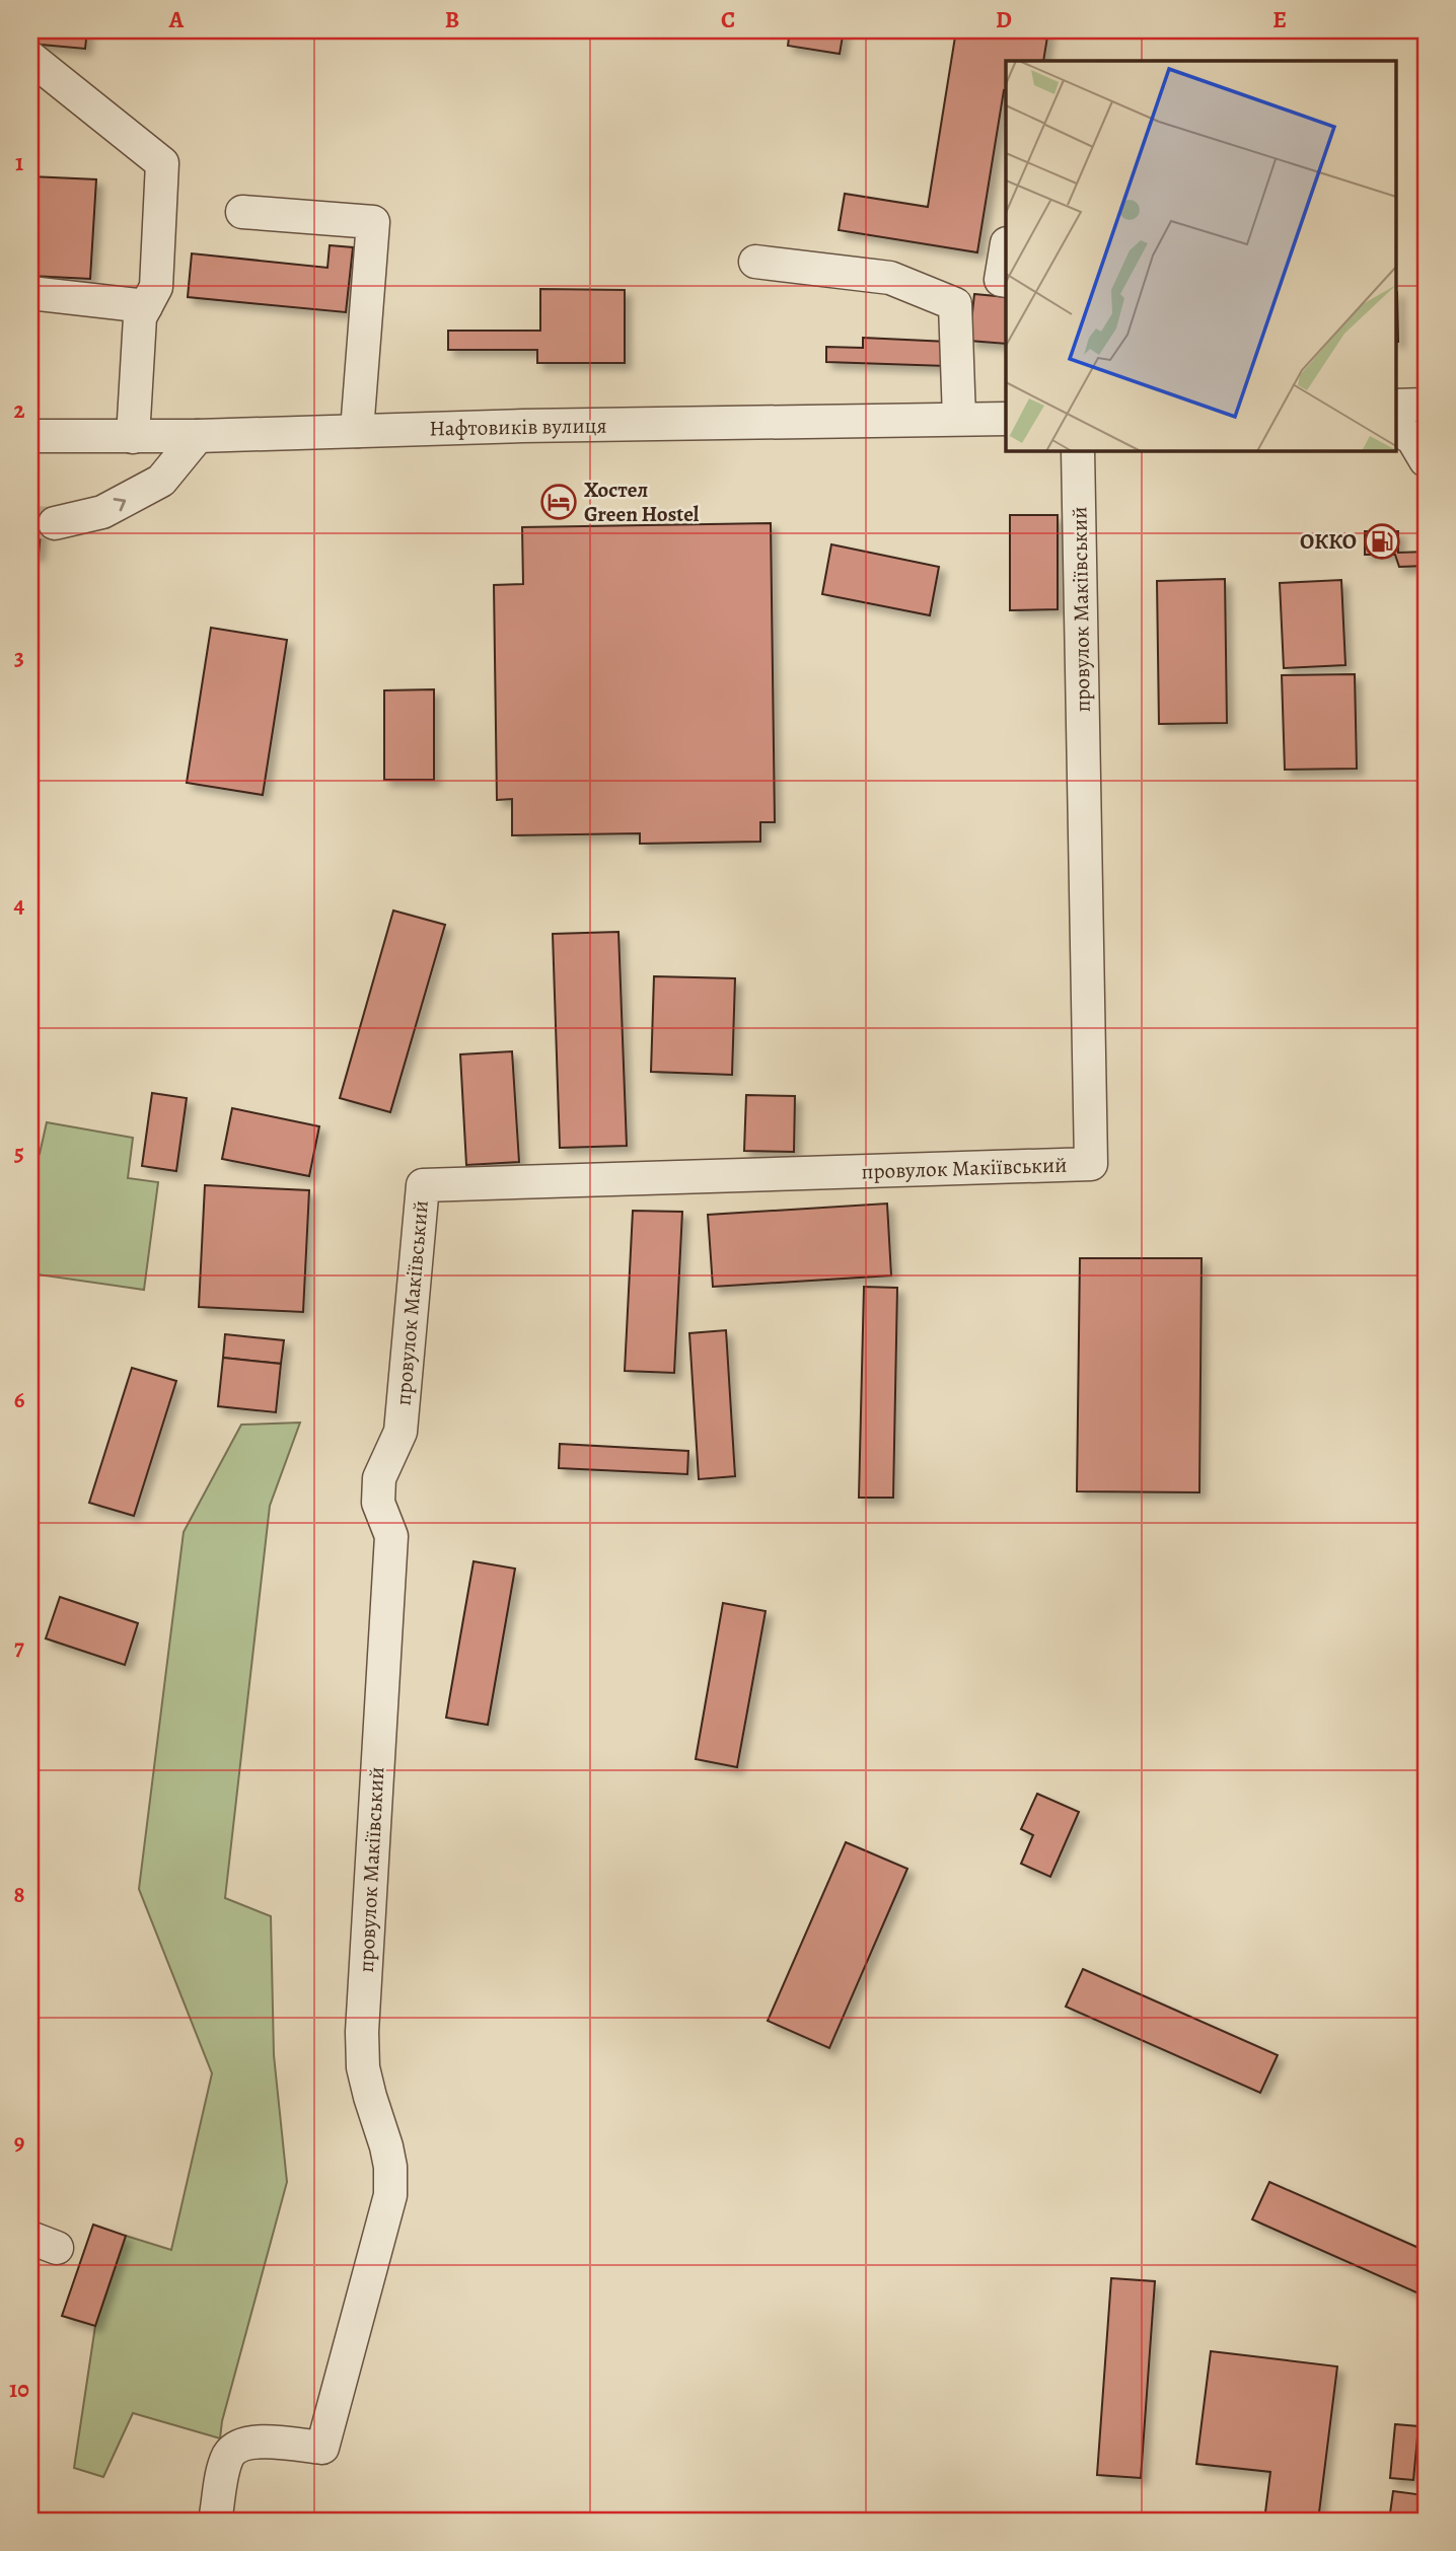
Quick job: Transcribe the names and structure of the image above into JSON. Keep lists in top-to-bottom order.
{
  "streets": {
    "street": ["Нафтовиків вулиця", "провулок Макіївський"]
  },
  "places": {
    "hotel": ["Хостел Green Hostel"],
    "fuel station": ["ОККО"]
  },
  "grid": {
    "columns": [
      "A",
      "B",
      "C",
      "D",
      "E"
    ],
    "rows": [
      "1",
      "2",
      "3",
      "4",
      "5",
      "6",
      "7",
      "8",
      "9",
      "10"
    ]
  }
}
